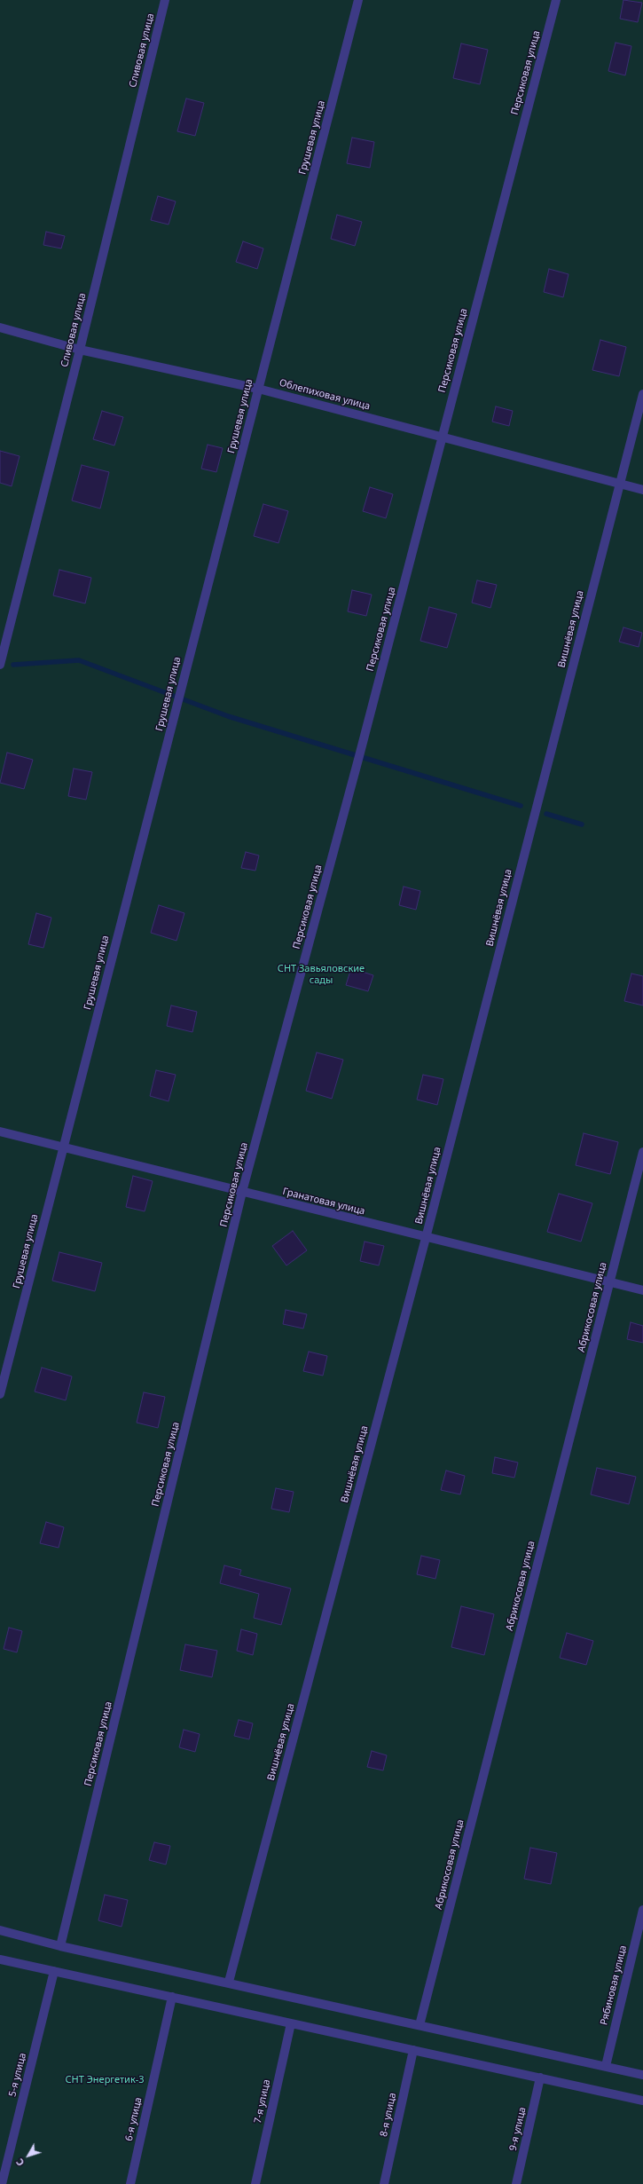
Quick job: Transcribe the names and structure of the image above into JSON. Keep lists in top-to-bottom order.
{
  "streets": {
    "street": [
      "Сливовая улица",
      "Персиковая улица",
      "Грушевая улица",
      "Облепиховая улица",
      "Вишнёвая улица",
      "Гранатовая улица",
      "Абрикосовая улица",
      "Рябиновая улица",
      "5-я улица",
      "7-я улица",
      "8-я улица",
      "6-я улица",
      "9-я улица"
    ]
  },
  "crossings": [
    ["Сливовая улица", "Облепиховая улица"],
    ["Персиковая улица", "Облепиховая улица"],
    ["Персиковая улица", "Гранатовая улица"],
    ["Грушевая улица", "Облепиховая улица"],
    ["Грушевая улица", "Гранатовая улица"],
    ["Облепиховая улица", "Вишнёвая улица"],
    ["Вишнёвая улица", "Гранатовая улица"],
    ["Гранатовая улица", "Абрикосовая улица"]
  ],
  "parks": ["СНТ Завьяловские сады", "СНТ Энергетик-3"],
  "north": "bottom left"
}
